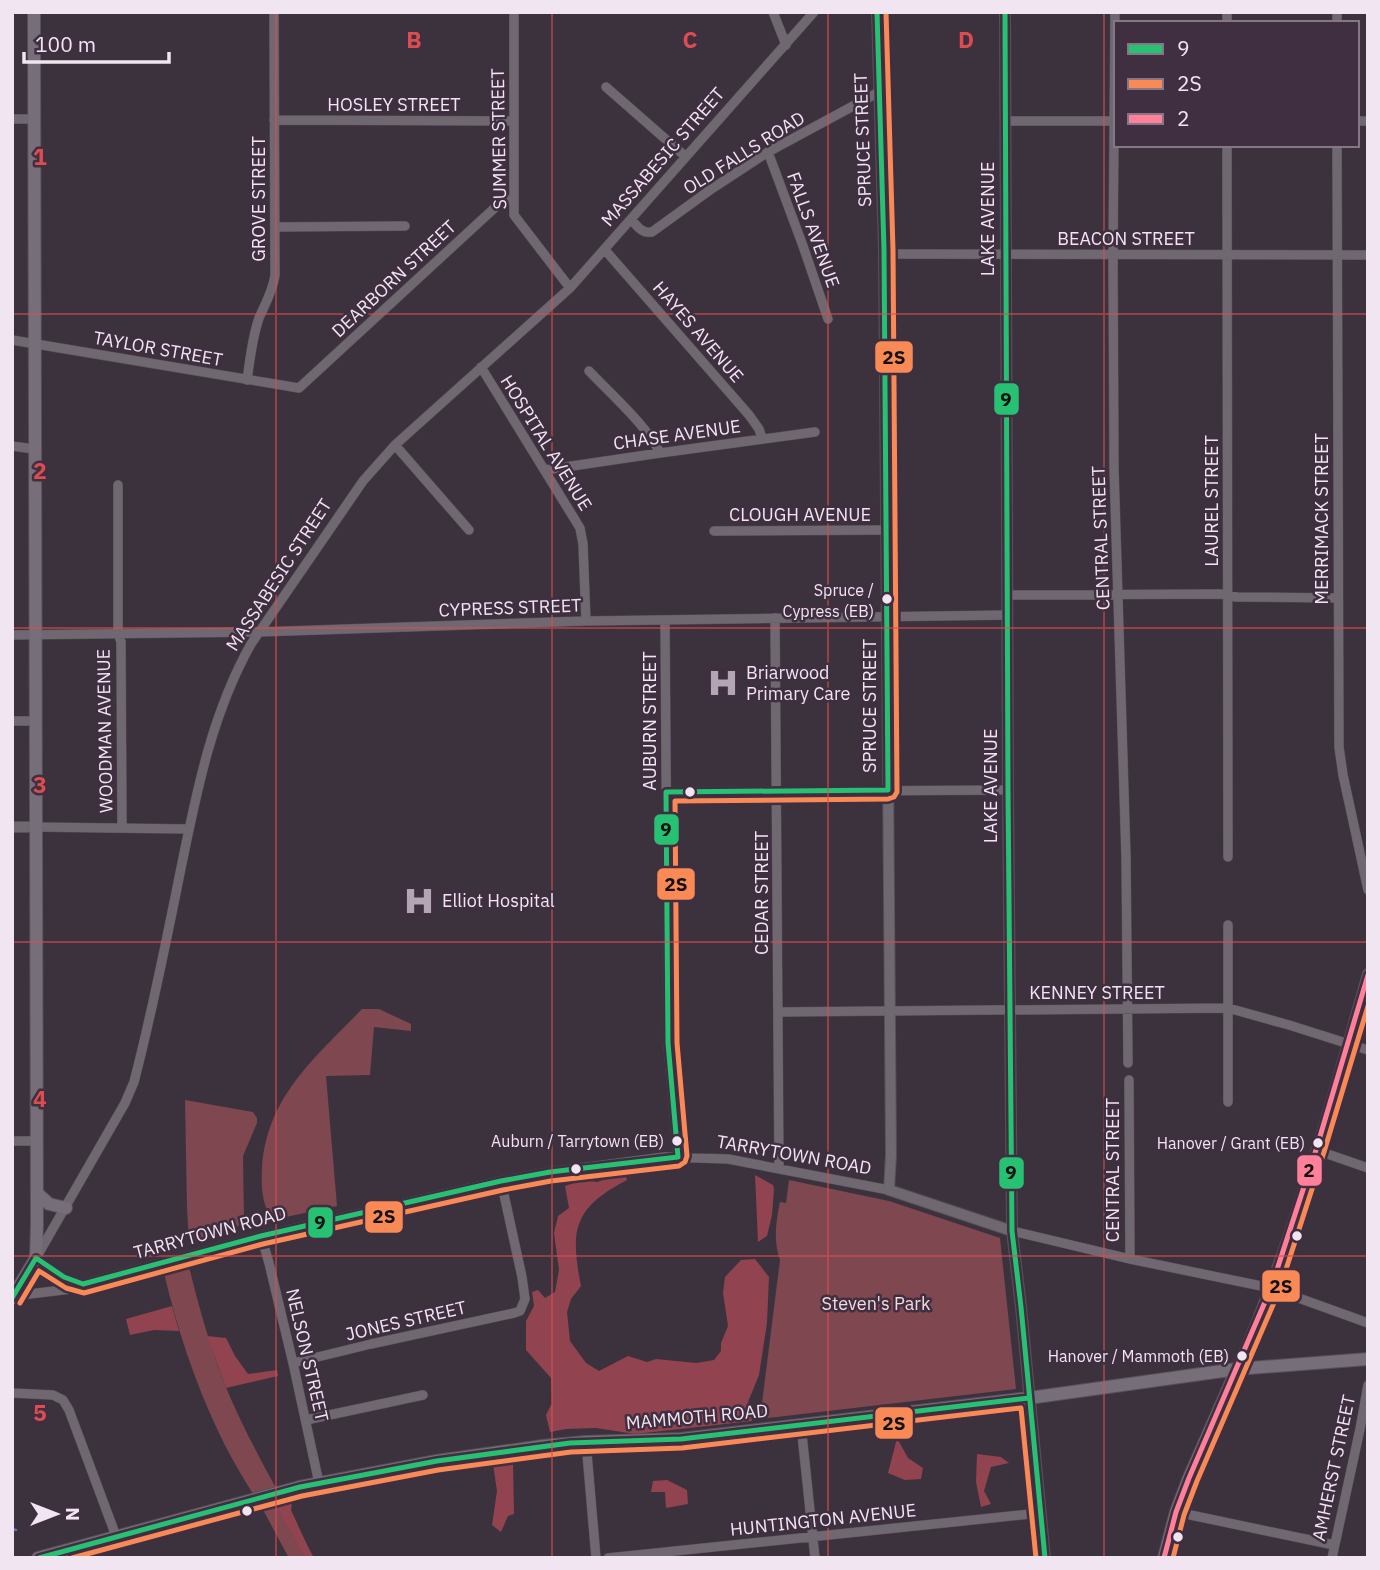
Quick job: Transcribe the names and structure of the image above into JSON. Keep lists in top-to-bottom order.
{
  "streets": {
    "main road": ["MASSABESIC STREET", "MAMMOTH ROAD"],
    "street": [
      "HOSLEY STREET",
      "SUMMER STREET",
      "SPRUCE STREET",
      "OLD FALLS ROAD",
      "GROVE STREET",
      "LAKE AVENUE",
      "FALLS AVENUE",
      "BEACON STREET",
      "DEARBORN STREET",
      "HAYES AVENUE",
      "TAYLOR STREET",
      "CHASE AVENUE",
      "HOSPITAL AVENUE",
      "LAUREL STREET",
      "CLOUGH AVENUE",
      "MERRIMACK STREET",
      "CENTRAL STREET",
      "CYPRESS STREET",
      "AUBURN STREET",
      "WOODMAN AVENUE",
      "CEDAR STREET",
      "KENNEY STREET",
      "TARRYTOWN ROAD",
      "JONES STREET",
      "NELSON STREET",
      "AMHERST STREET",
      "HUNTINGTON AVENUE"
    ]
  },
  "crossings": [
    ["HOSLEY STREET", "SUMMER STREET"],
    ["HOSLEY STREET", "GROVE STREET"],
    ["SUMMER STREET", "MASSABESIC STREET"],
    ["SUMMER STREET", "DEARBORN STREET"],
    ["SPRUCE STREET", "OLD FALLS ROAD"],
    ["SPRUCE STREET", "BEACON STREET"],
    ["SPRUCE STREET", "CLOUGH AVENUE"],
    ["SPRUCE STREET", "CYPRESS STREET"],
    ["SPRUCE STREET", "KENNEY STREET"],
    ["SPRUCE STREET", "TARRYTOWN ROAD"],
    ["OLD FALLS ROAD", "MASSABESIC STREET"],
    ["OLD FALLS ROAD", "FALLS AVENUE"],
    ["MASSABESIC STREET", "HAYES AVENUE"],
    ["MASSABESIC STREET", "HOSPITAL AVENUE"],
    ["MASSABESIC STREET", "CYPRESS STREET"],
    ["MASSABESIC STREET", "TARRYTOWN ROAD"],
    ["GROVE STREET", "TAYLOR STREET"],
    ["LAKE AVENUE", "BEACON STREET"],
    ["LAKE AVENUE", "CYPRESS STREET"],
    ["LAKE AVENUE", "KENNEY STREET"],
    ["LAKE AVENUE", "TARRYTOWN ROAD"],
    ["LAKE AVENUE", "MAMMOTH ROAD"],
    ["LAKE AVENUE", "HUNTINGTON AVENUE"],
    ["BEACON STREET", "LAUREL STREET"],
    ["BEACON STREET", "MERRIMACK STREET"],
    ["BEACON STREET", "CENTRAL STREET"],
    ["DEARBORN STREET", "TAYLOR STREET"],
    ["HAYES AVENUE", "CHASE AVENUE"],
    ["CHASE AVENUE", "HOSPITAL AVENUE"],
    ["HOSPITAL AVENUE", "CYPRESS STREET"],
    ["CENTRAL STREET", "KENNEY STREET"],
    ["CENTRAL STREET", "TARRYTOWN ROAD"],
    ["CYPRESS STREET", "AUBURN STREET"],
    ["CYPRESS STREET", "WOODMAN AVENUE"],
    ["CYPRESS STREET", "CEDAR STREET"],
    ["AUBURN STREET", "TARRYTOWN ROAD"],
    ["CEDAR STREET", "KENNEY STREET"],
    ["CEDAR STREET", "TARRYTOWN ROAD"],
    ["TARRYTOWN ROAD", "JONES STREET"],
    ["TARRYTOWN ROAD", "NELSON STREET"],
    ["JONES STREET", "NELSON STREET"],
    ["NELSON STREET", "MAMMOTH ROAD"]
  ],
  "parks": ["Steven's Park"],
  "places": {
    "other": [
      "Spruce / Cypress (EB)",
      "Auburn / Tarrytown (EB)",
      "Hanover / Grant (EB)",
      "Hanover / Mammoth (EB)"
    ],
    "hospital": ["Briarwood Primary Care", "Elliot Hospital"]
  },
  "lines": ["transit line 9", "transit line 2S", "transit line 2"],
  "legend": ["9", "2S", "2"],
  "scale_bar": "100 m",
  "north": "right",
  "grid": {
    "columns": ["B", "C", "D"],
    "rows": [
      "1",
      "2",
      "3",
      "4",
      "5"
    ]
  }
}
